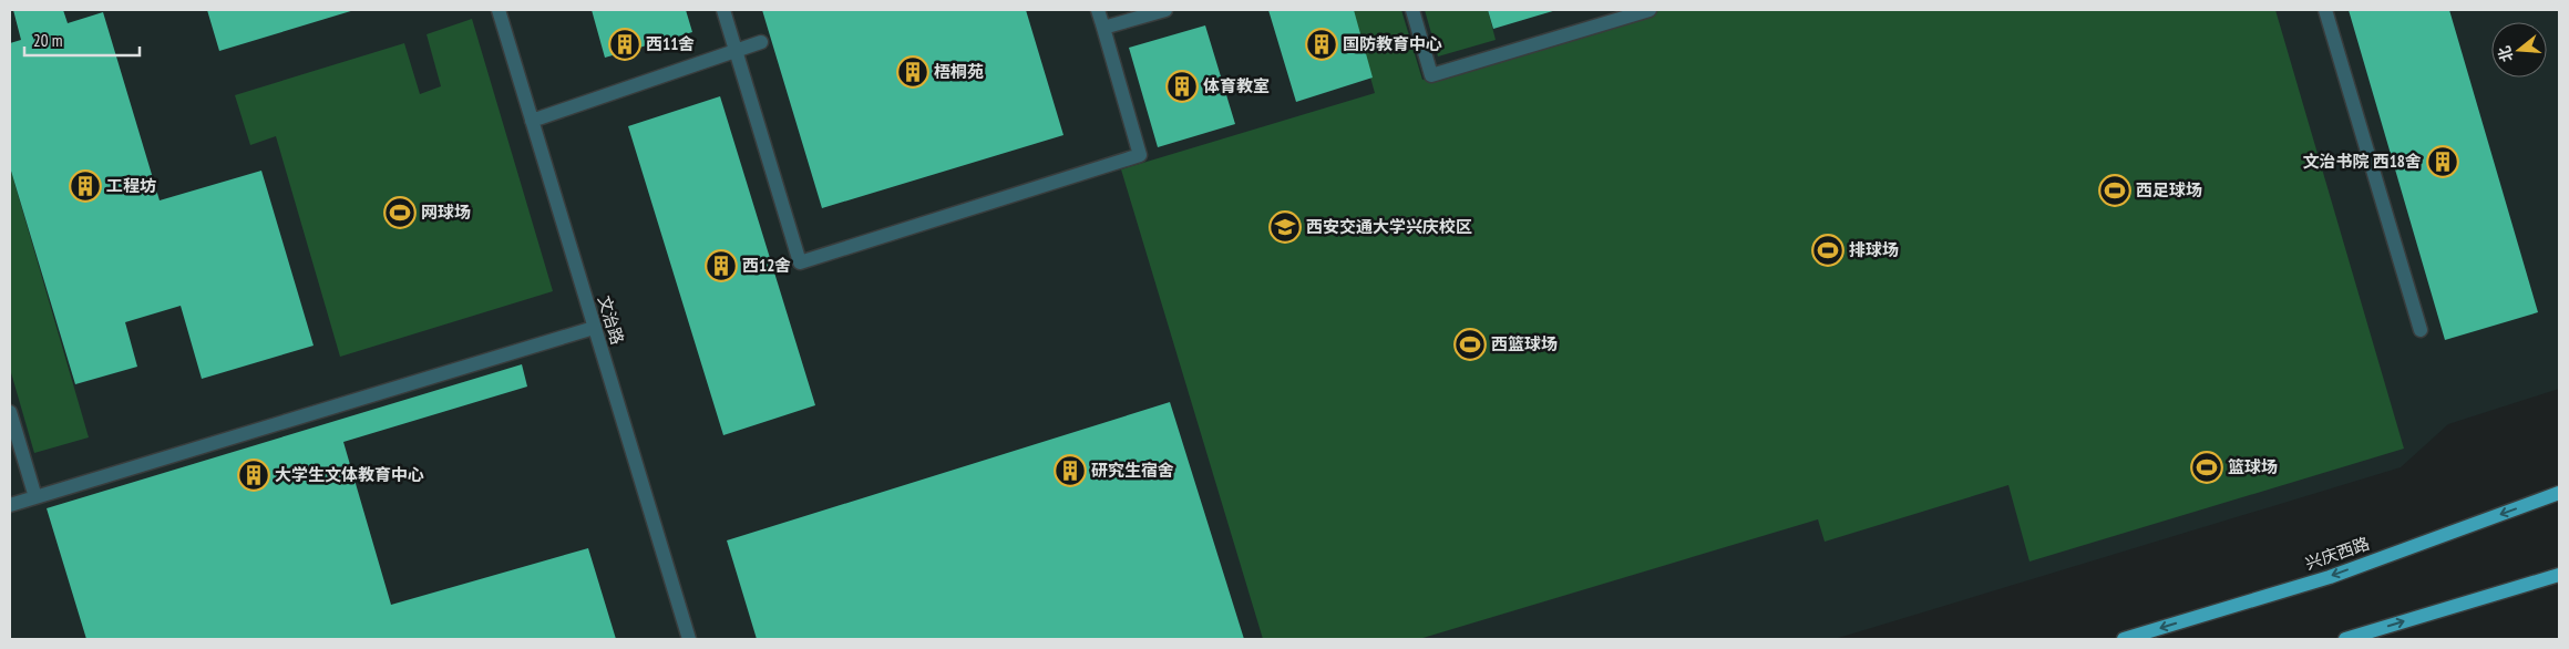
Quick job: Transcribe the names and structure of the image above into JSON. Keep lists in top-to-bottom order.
{
  "streets": {
    "main road": ["兴庆西路"],
    "street": ["文治路"]
  },
  "places": {
    "building": [
      "西11舍",
      "国防教育中心",
      "梧桐苑",
      "体育教室",
      "文治书院 西18舍",
      "工程坊",
      "西12舍",
      "研究生宿舍",
      "大学生文体教育中心"
    ],
    "sports": [
      "西足球场",
      "网球场",
      "排球场",
      "西篮球场",
      "篮球场"
    ],
    "school or university": ["西安交通大学兴庆校区"]
  },
  "scale_bar": "20 m",
  "north": "left"
}
